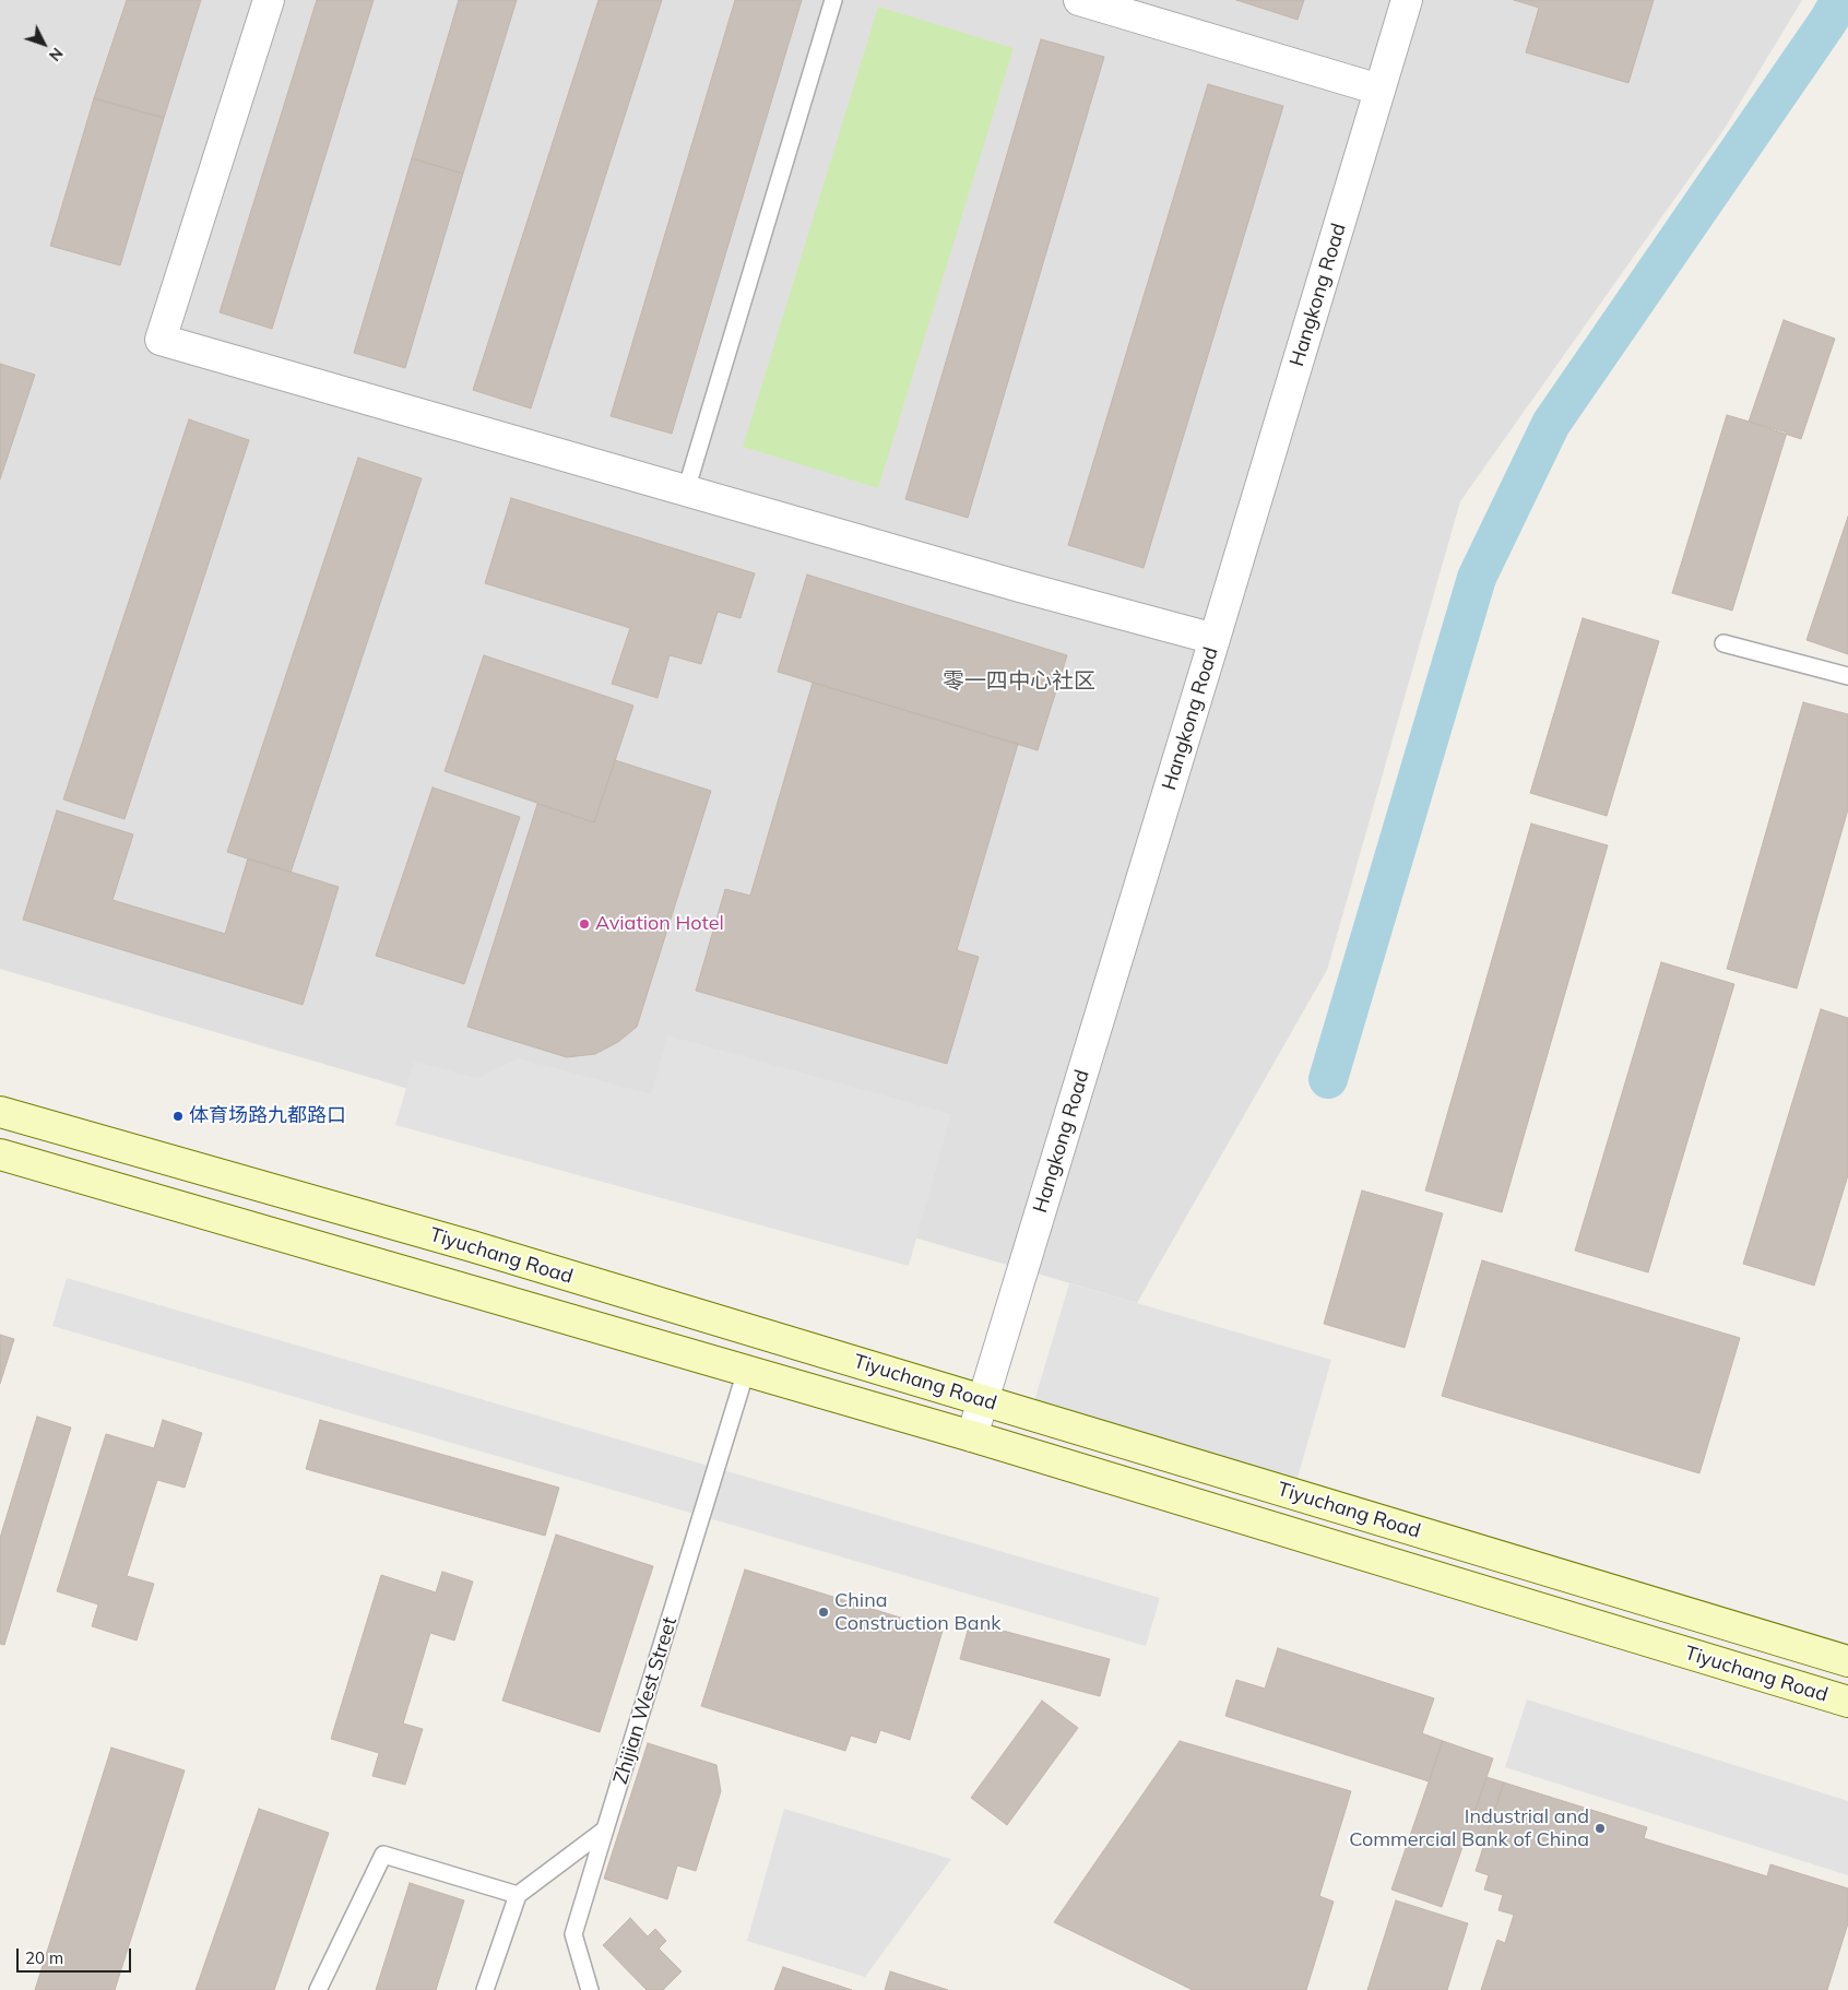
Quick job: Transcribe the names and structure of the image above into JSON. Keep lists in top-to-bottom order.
{
  "streets": {
    "main road": ["Tiyuchang Road"],
    "street": ["Hangkong Road"],
    "lane": ["Zhijian West Street"]
  },
  "crossings": [
    ["Hangkong Road", "Tiyuchang Road"],
    ["Tiyuchang Road", "Zhijian West Street"]
  ],
  "districts": ["零一四中心社区"],
  "places": [
    "Aviation Hotel",
    "体育场路九都路口",
    "China Construction Bank",
    "Industrial and Commercial Bank of China"
  ],
  "scale_bar": "20 m",
  "north": "bottom right"
}
